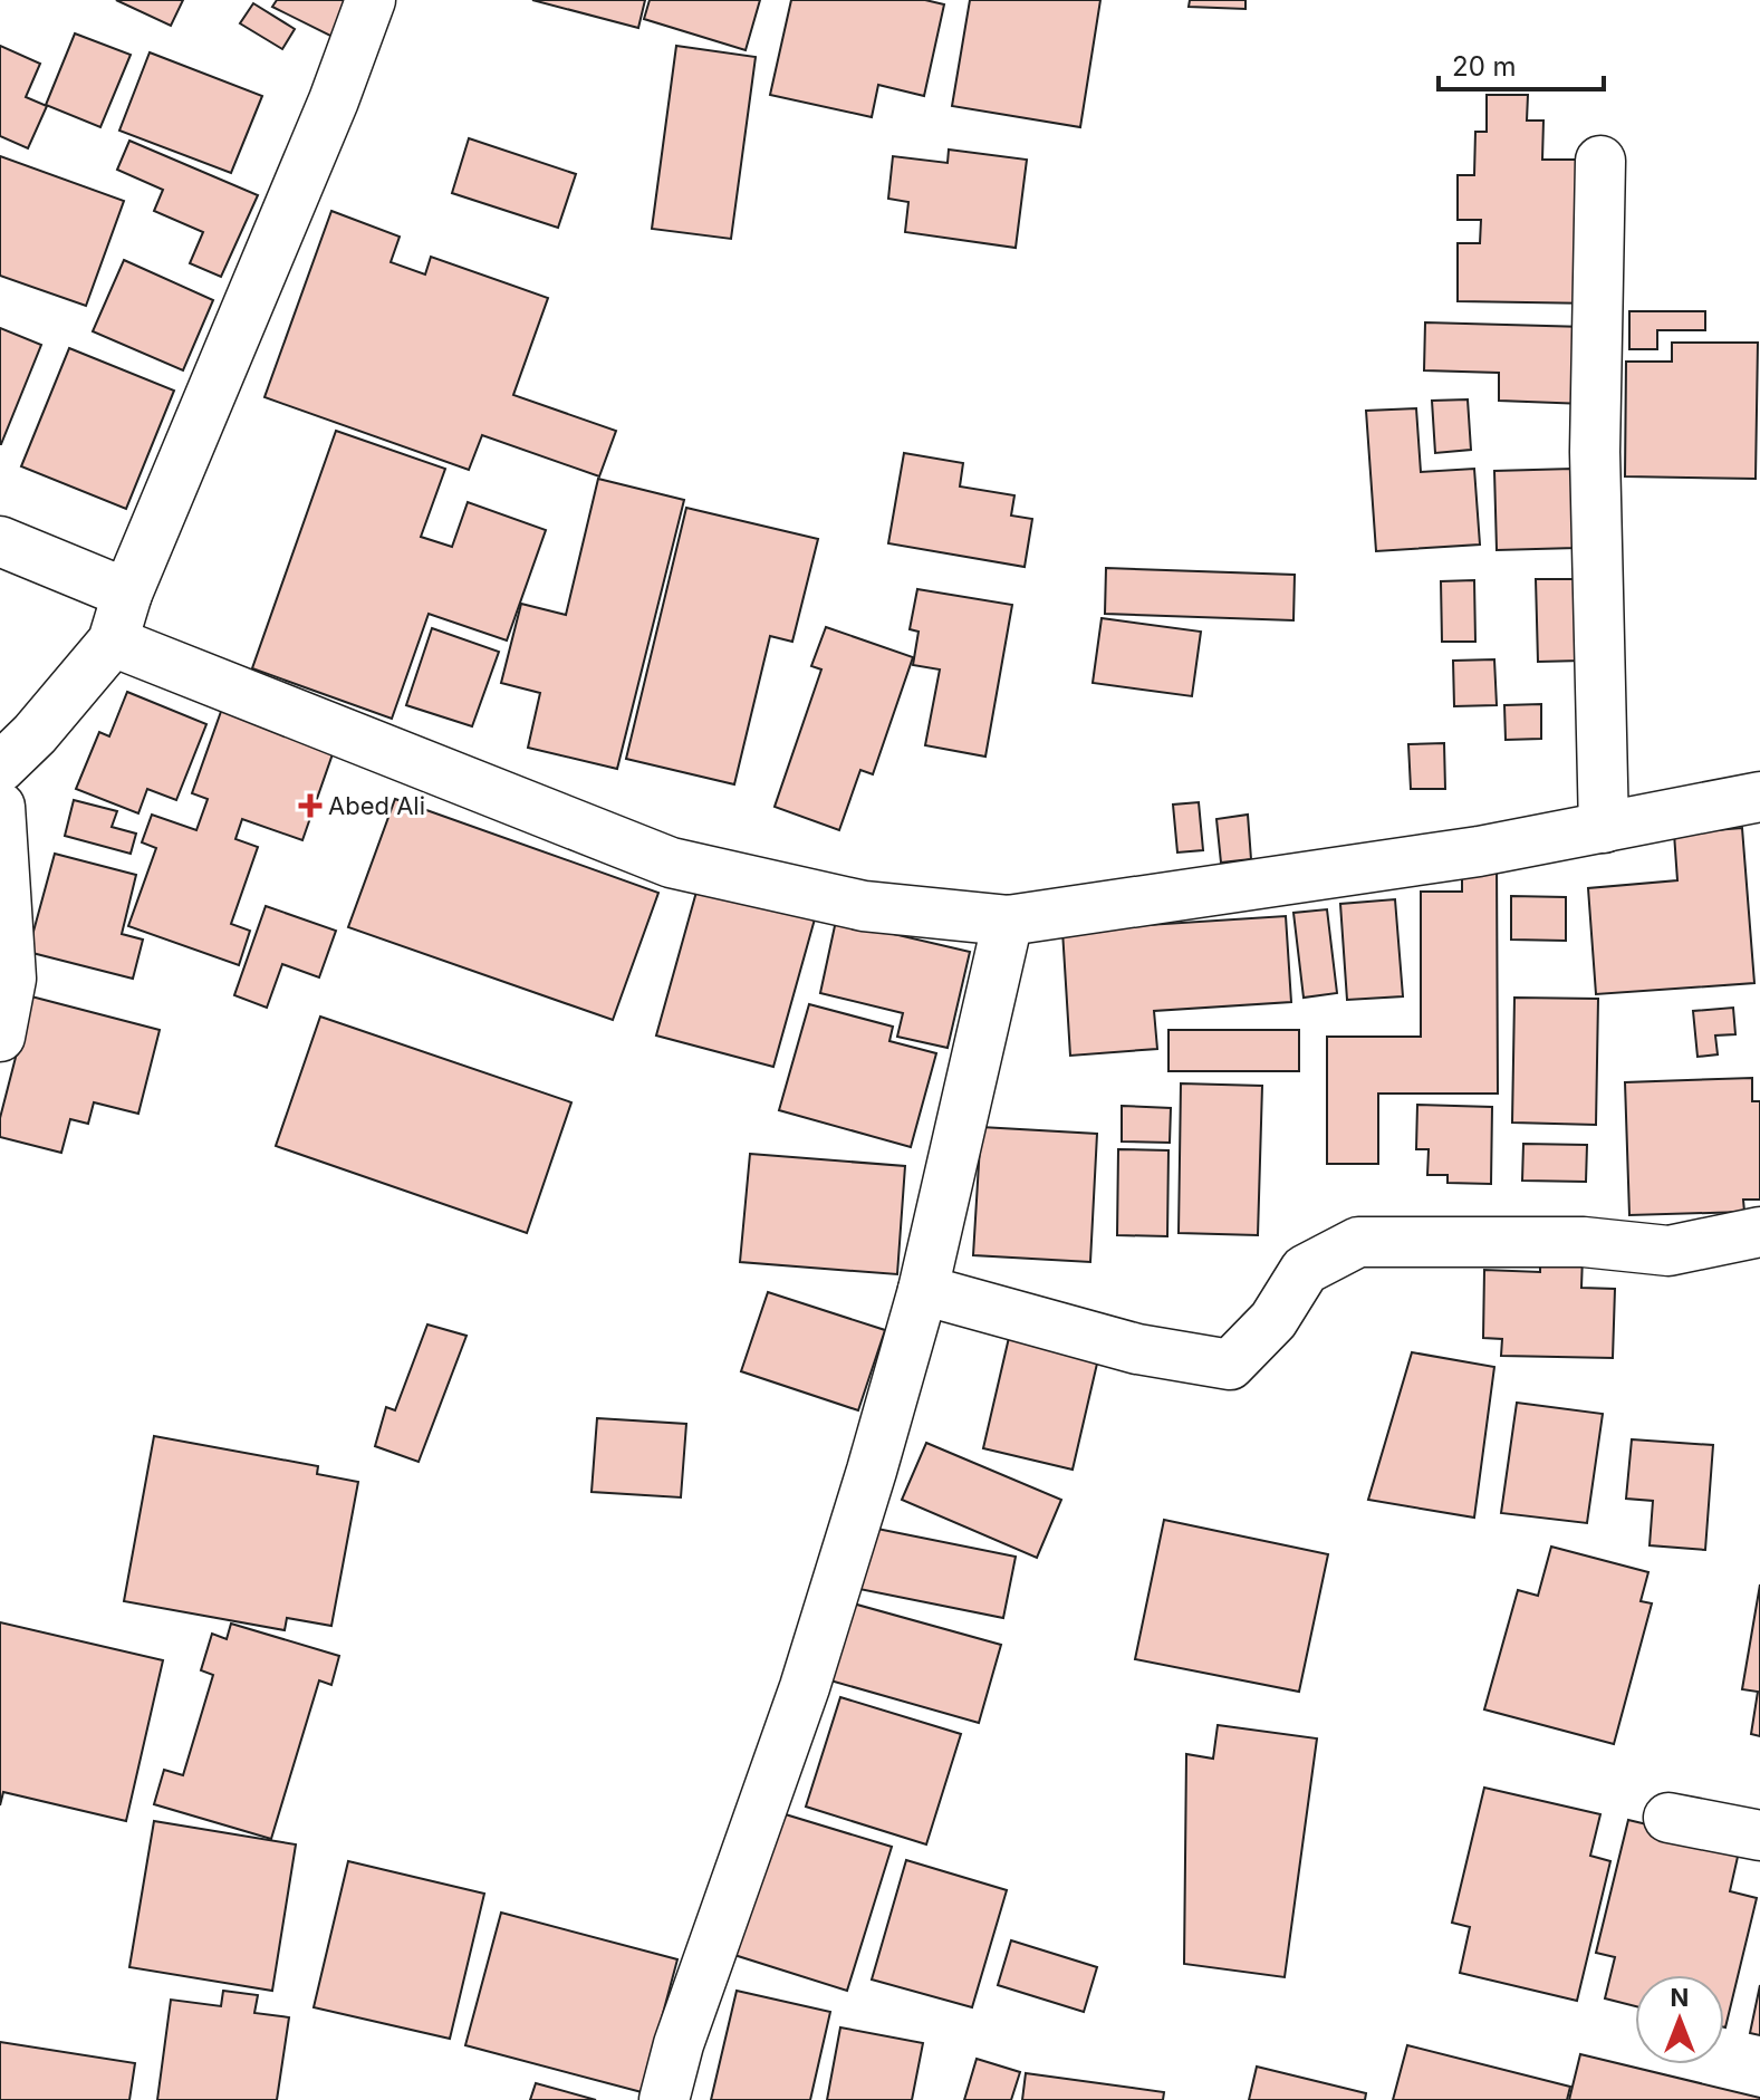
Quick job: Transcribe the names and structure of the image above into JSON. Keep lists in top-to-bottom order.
{
  "places": {
    "health": ["Abed Ali"]
  },
  "scale_bar": "20 m",
  "north": "top"
}
